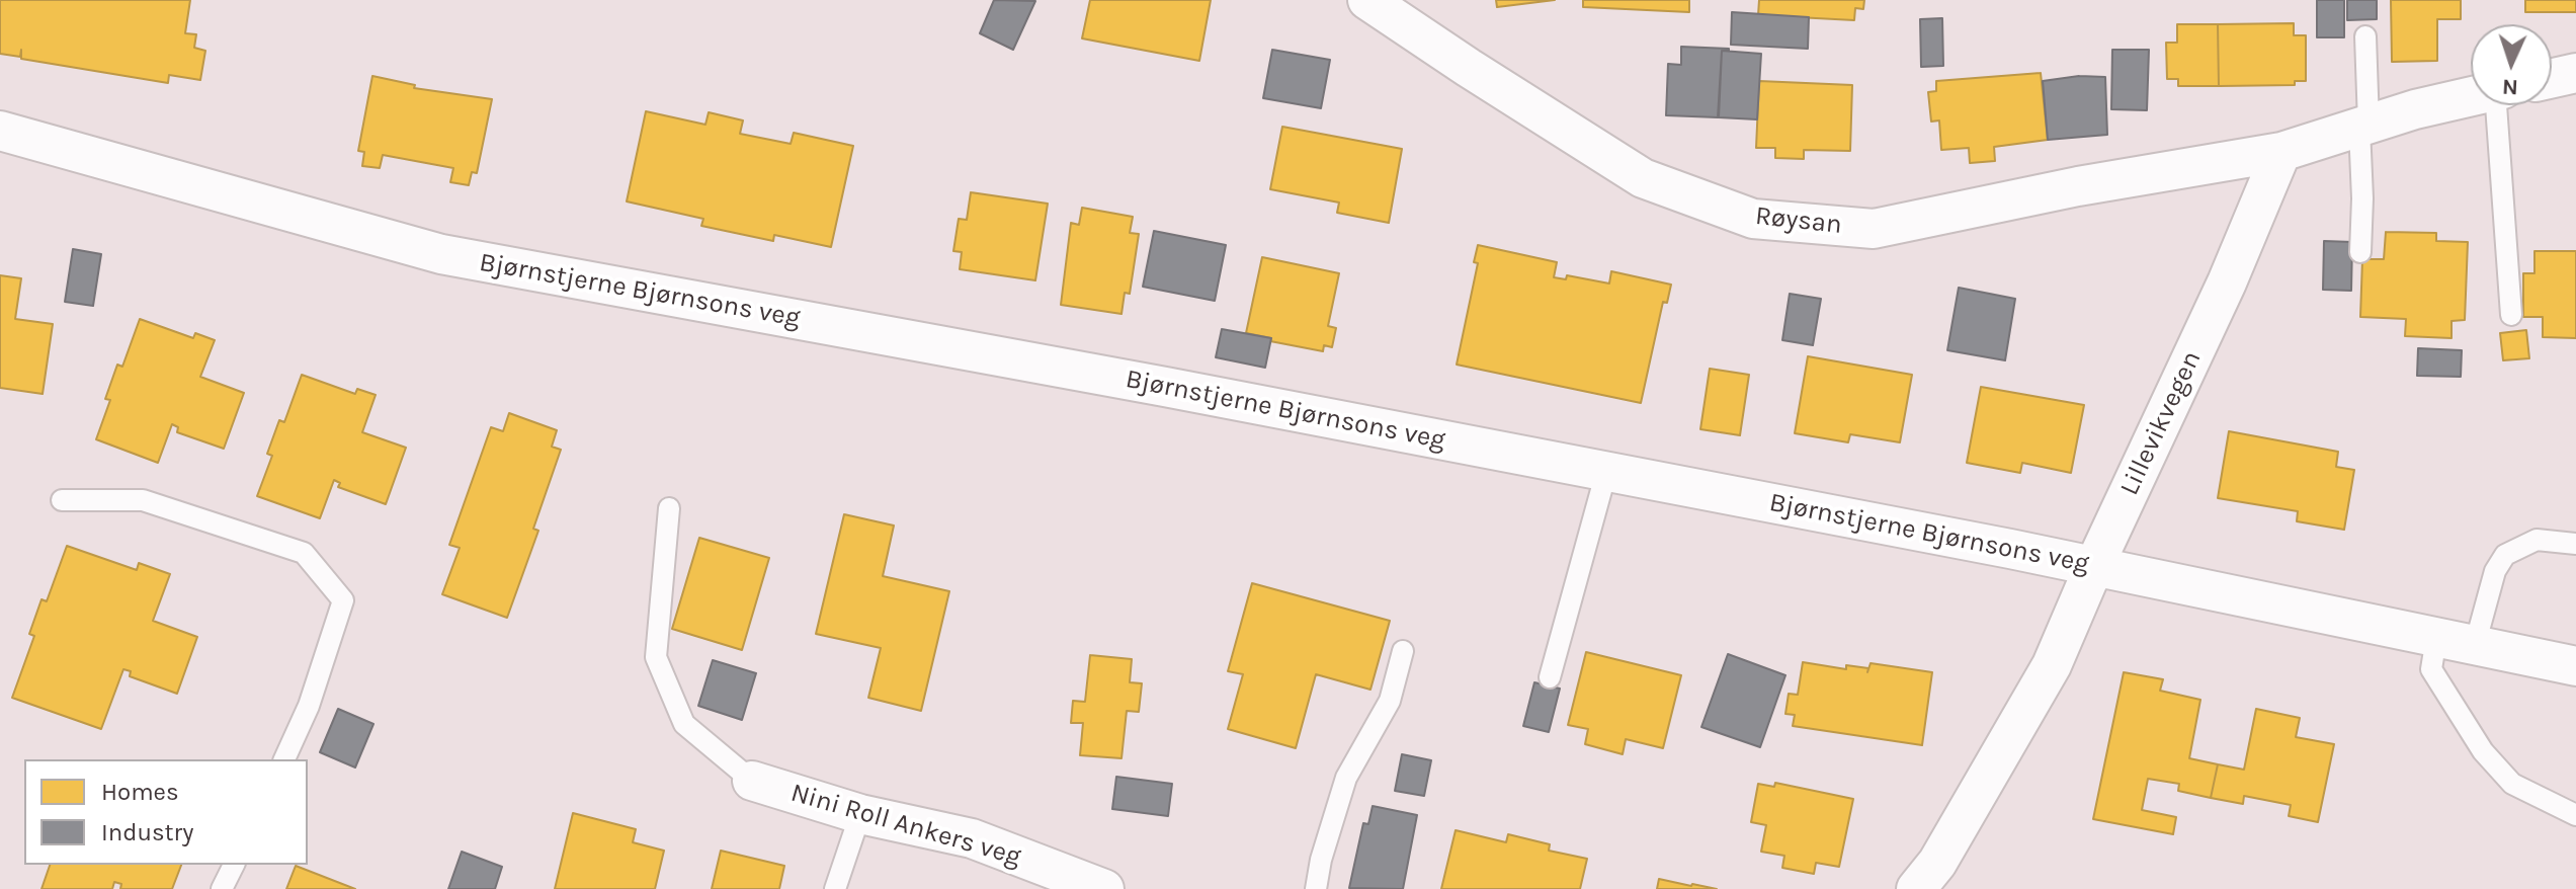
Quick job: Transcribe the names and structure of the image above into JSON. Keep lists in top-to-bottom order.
{
  "streets": {
    "street": [
      "Røysan",
      "Bjørnstjerne Bjørnsons veg",
      "Lillevikvegen",
      "Nini Roll Ankers veg"
    ]
  },
  "crossings": [
    ["Røysan", "Lillevikvegen"],
    ["Bjørnstjerne Bjørnsons veg", "Lillevikvegen"]
  ],
  "legend": ["Homes", "Industry"],
  "north": "bottom"
}
